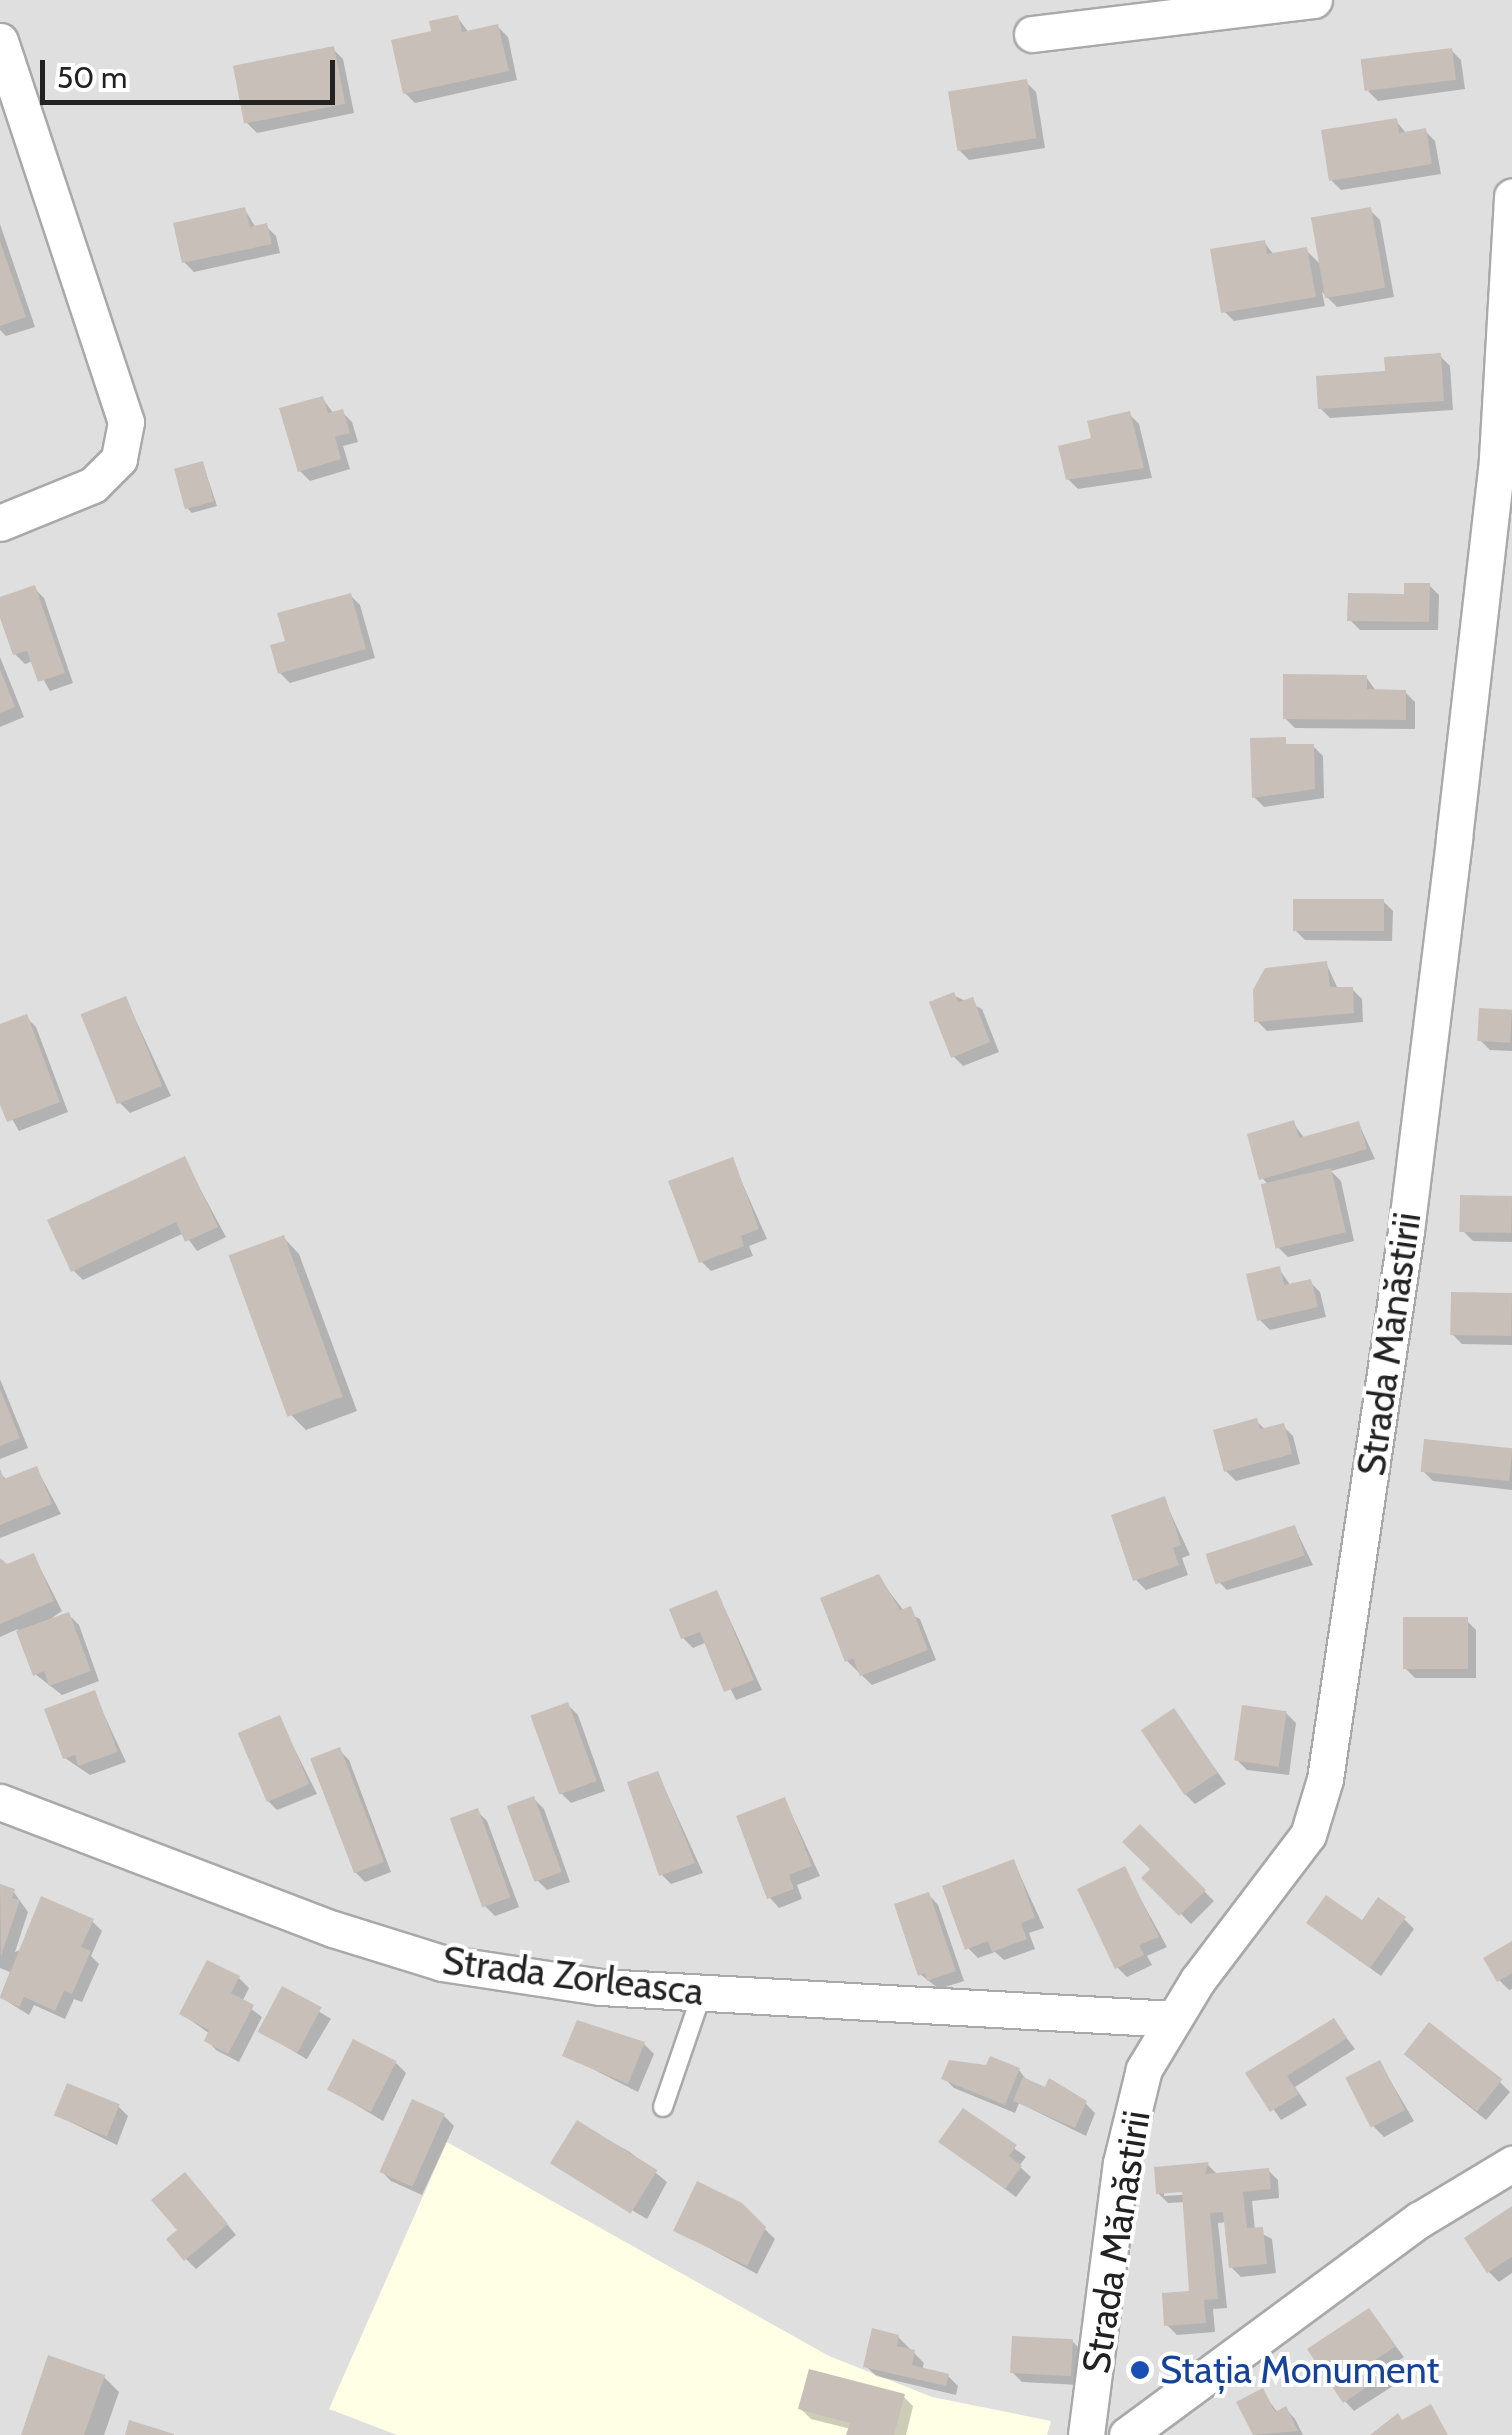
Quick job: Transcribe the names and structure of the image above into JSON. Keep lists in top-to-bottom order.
{
  "streets": {
    "street": ["Strada Mănăstirii", "Strada Zorleasca"]
  },
  "crossings": [
    ["Strada Mănăstirii", "Strada Zorleasca"]
  ],
  "places": ["Stația Monument"],
  "scale_bar": "50 m"
}
